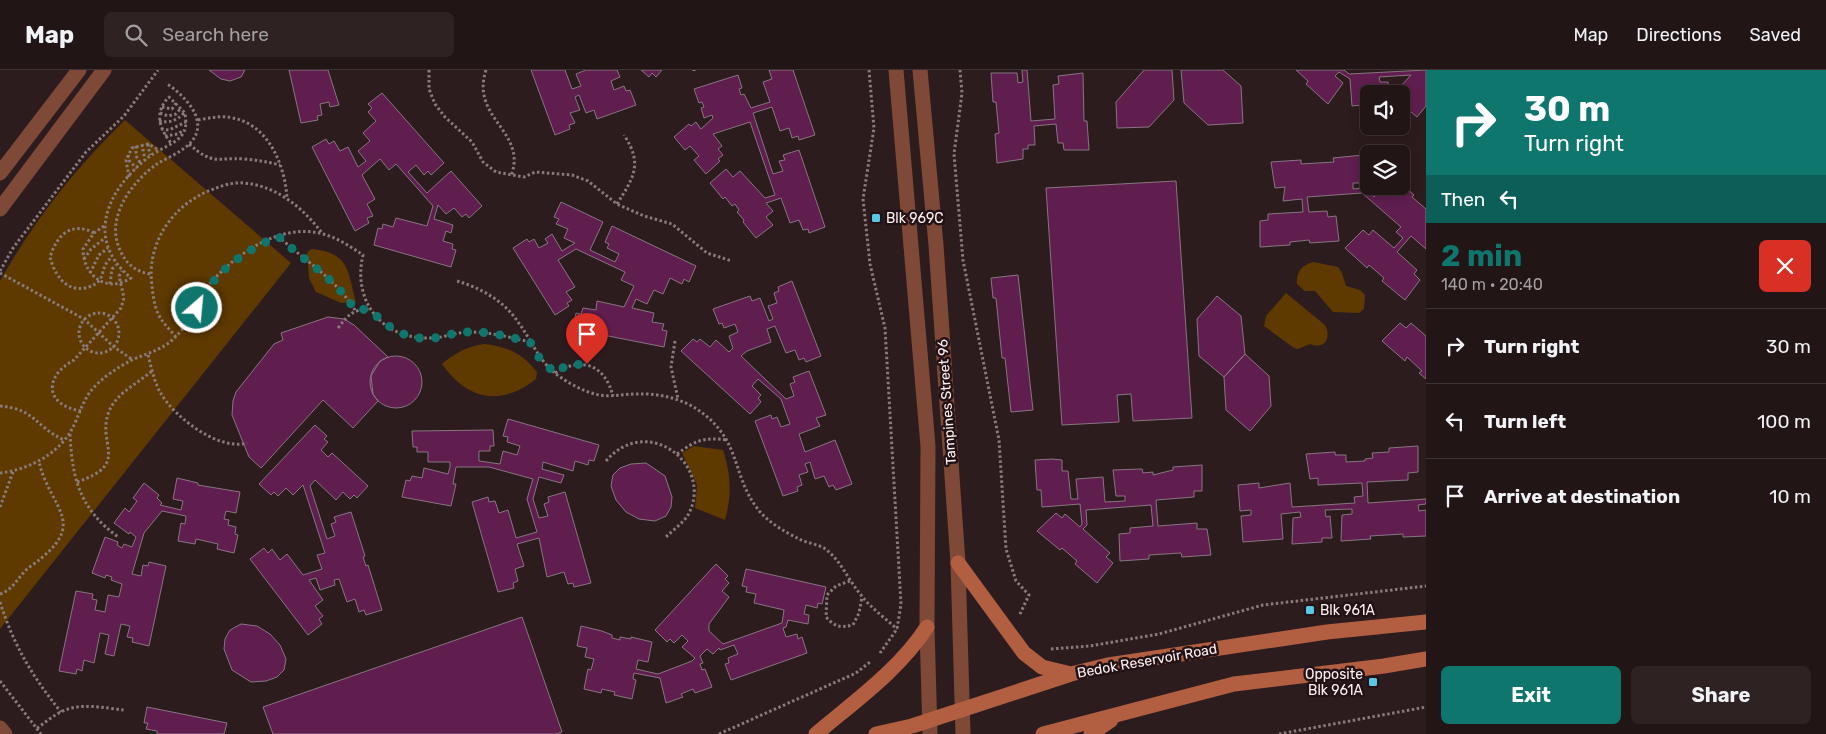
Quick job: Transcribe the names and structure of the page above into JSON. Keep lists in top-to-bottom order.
{
  "streets": {
    "main road": ["Bedok Reservoir Road"],
    "street": ["Tampines Street 96"]
  },
  "crossings": [
    ["Tampines Street 96", "Bedok Reservoir Road"]
  ],
  "places": {
    "transit": ["Blk 969C", "Blk 961A", "Opposite Blk 961A"]
  },
  "page": {
    "header": "Map",
    "search": "Search here",
    "nav": ["Map", "Directions", "Saved"],
    "turn": ["30 m", "Turn right"],
    "then": "Then",
    "heading": ["2 min", "140 m · 20:40"],
    "list": [
      {
        "name": "Turn right",
        "value": "30 m"
      },
      {
        "name": "Turn left",
        "value": "100 m"
      },
      {
        "name": "Arrive at destination",
        "value": "10 m"
      }
    ],
    "buttons": ["Exit", "Share"]
  }
}
